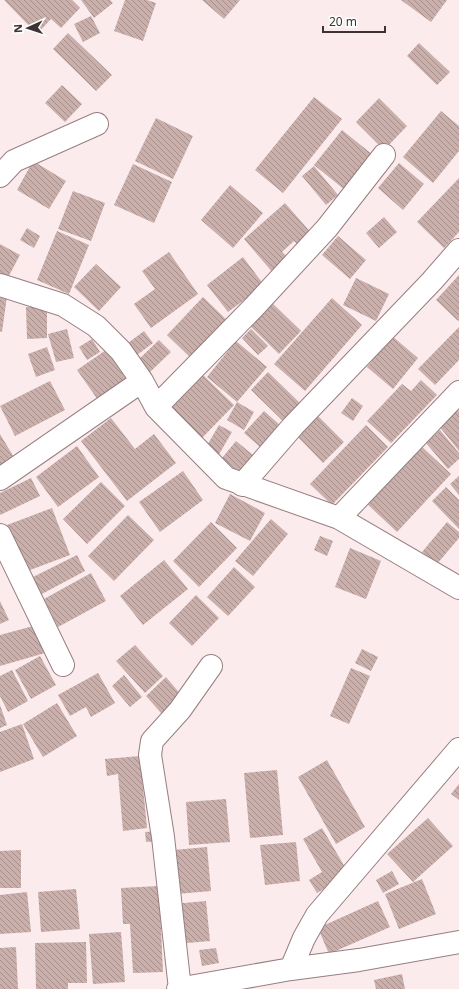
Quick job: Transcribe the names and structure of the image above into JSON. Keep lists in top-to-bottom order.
{
  "scale_bar": "20 m",
  "north": "left"
}
